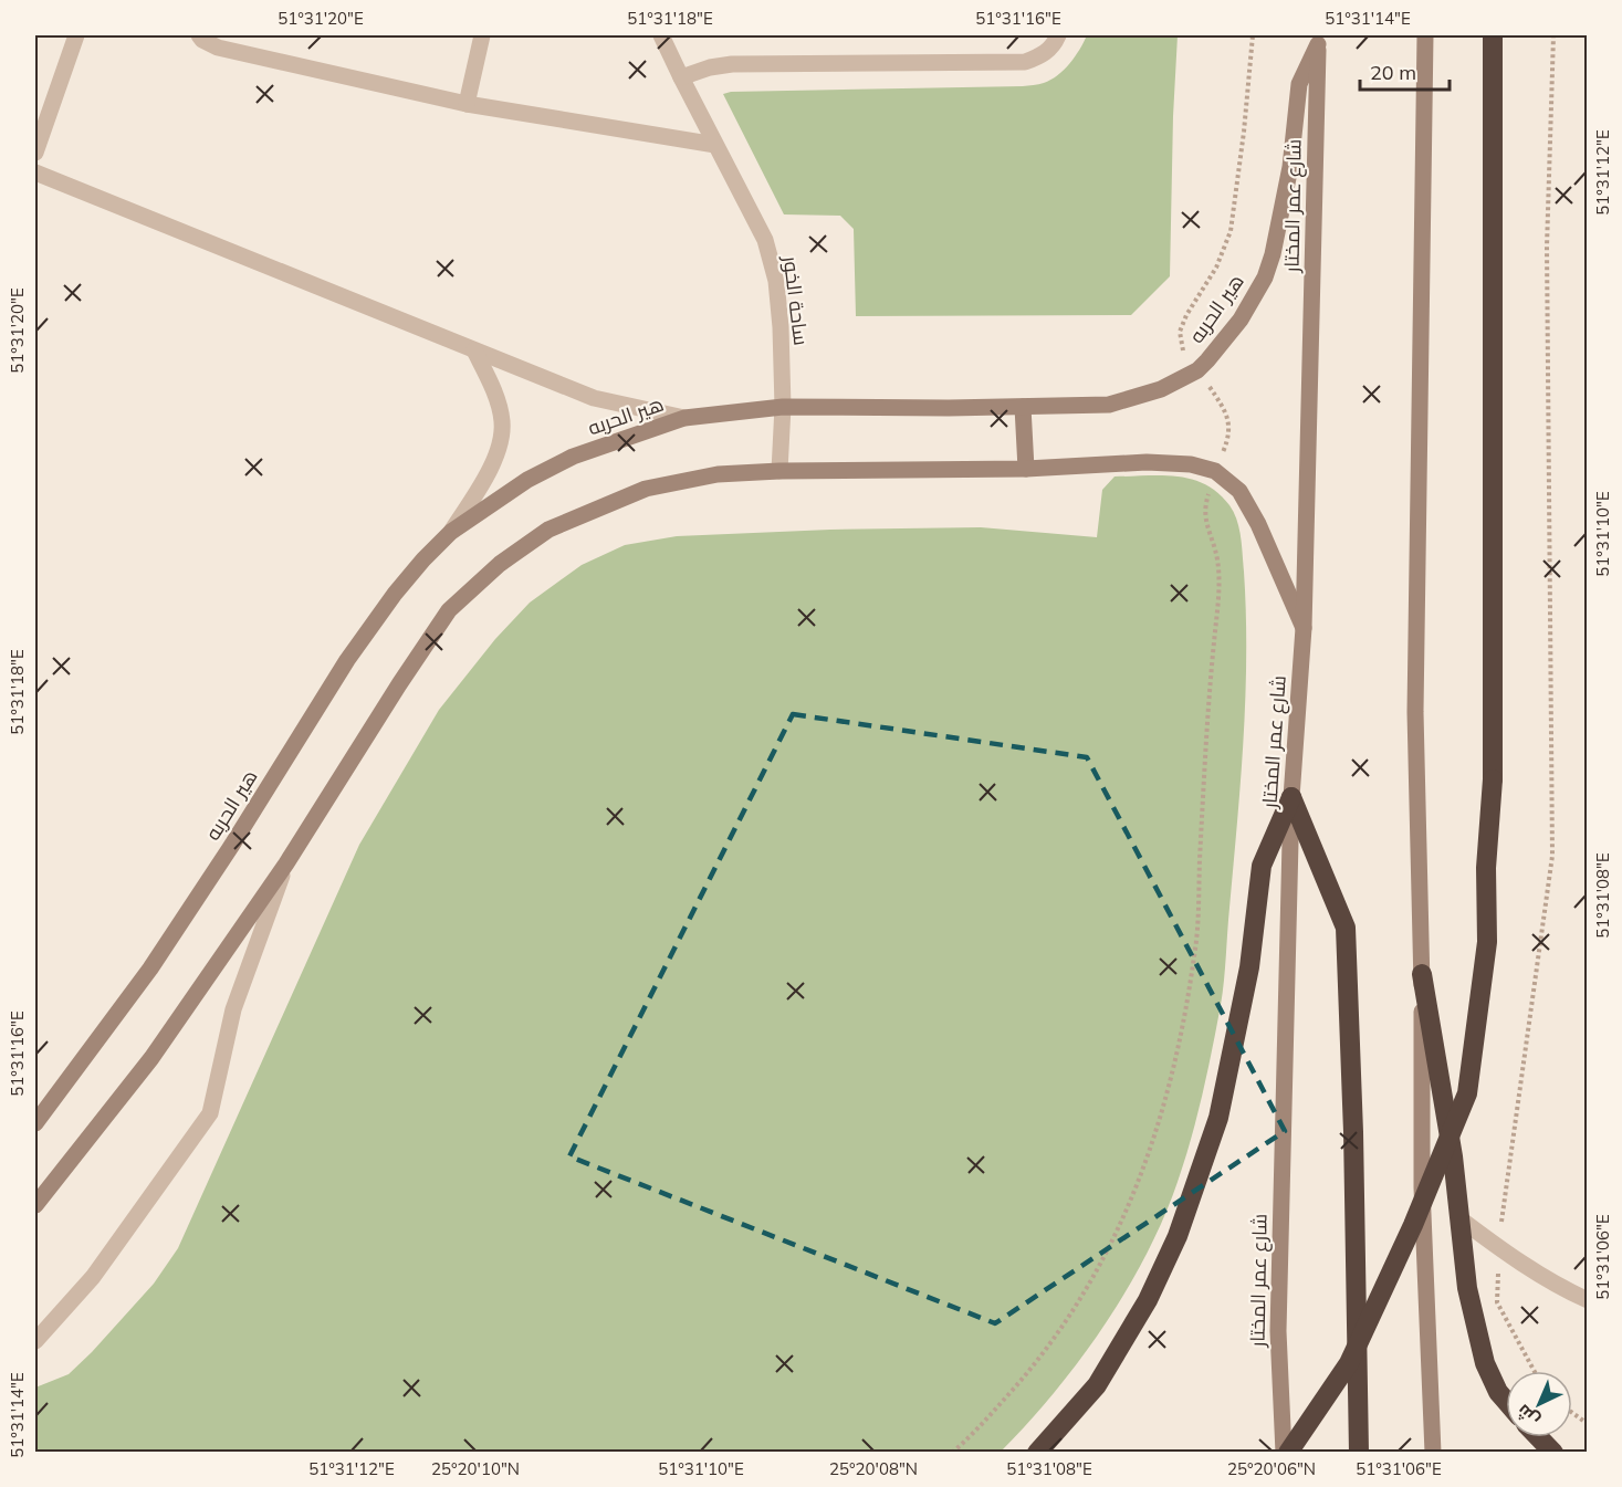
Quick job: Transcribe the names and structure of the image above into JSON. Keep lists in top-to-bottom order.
{
  "streets": {
    "main road": ["شارع عمر المختار", "هير الحربه"],
    "street": ["ساحة الخور"]
  },
  "crossings": [
    ["شارع عمر المختار", "هير الحربه"],
    ["ساحة الخور", "هير الحربه"]
  ],
  "scale_bar": "20 m",
  "north": "bottom left",
  "coordinates": [
    "51°31'20\"E",
    "51°31'18\"E",
    "51°31'16\"E",
    "51°31'14\"E",
    "51°31'12\"E",
    "51°31'10\"E",
    "51°31'08\"E",
    "51°31'06\"E",
    "25°20'10\"N",
    "25°20'08\"N",
    "25°20'06\"N"
  ]
}
